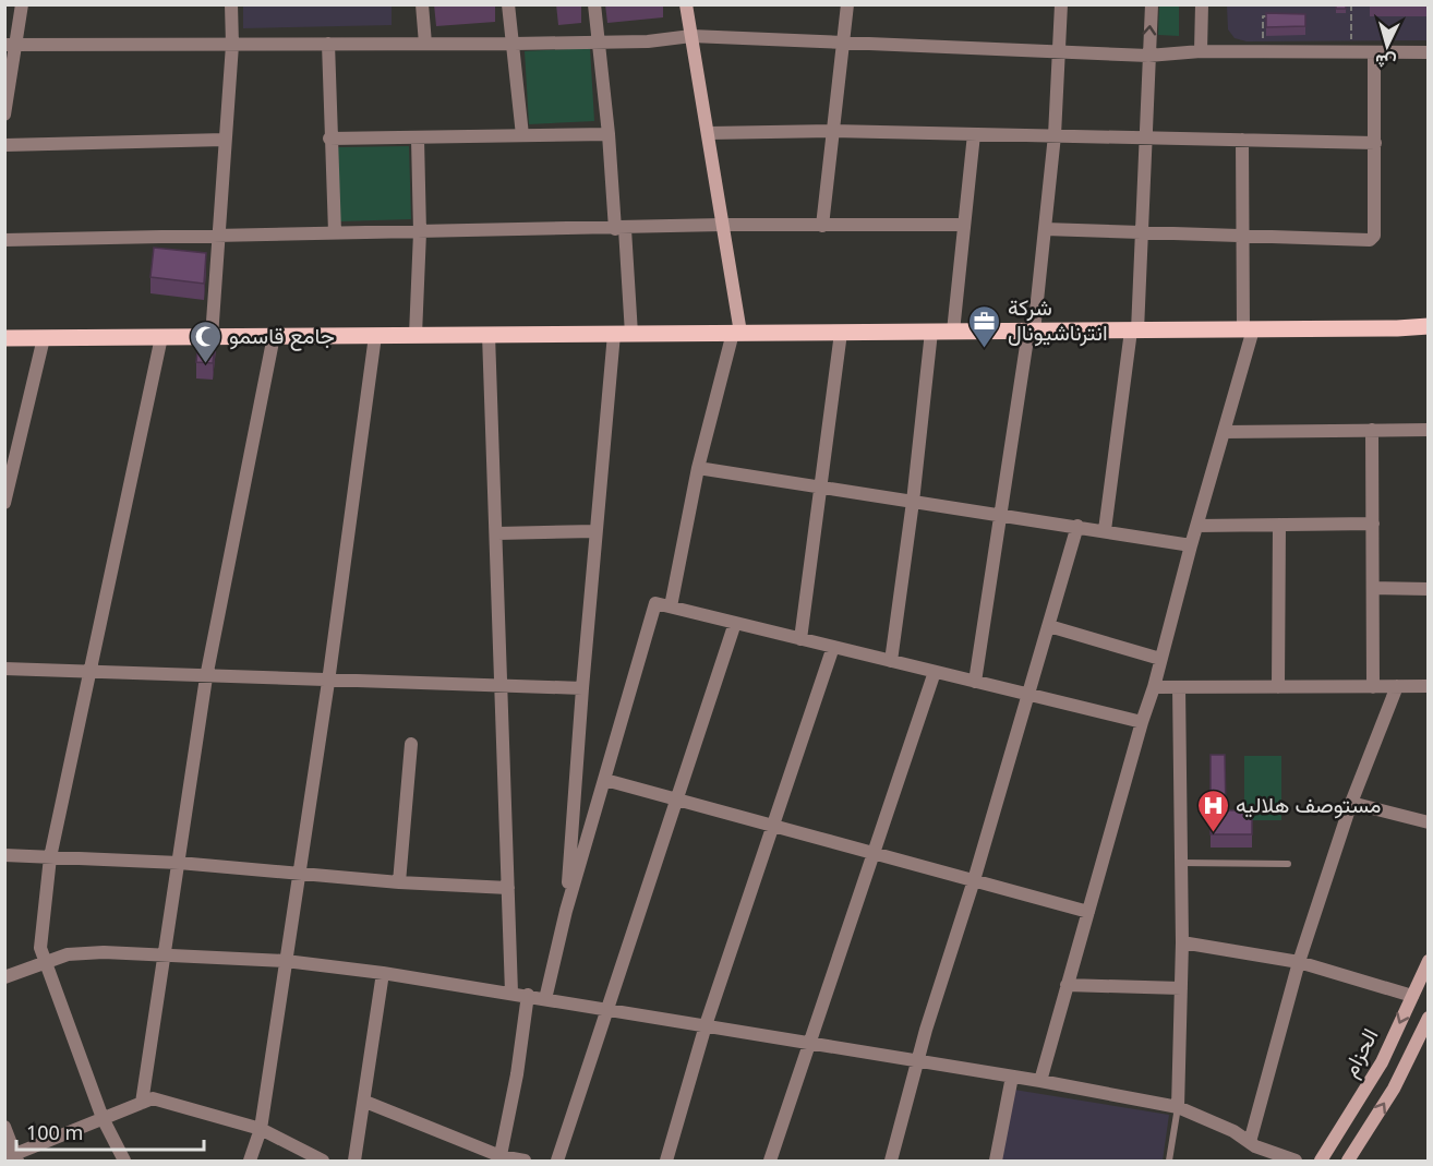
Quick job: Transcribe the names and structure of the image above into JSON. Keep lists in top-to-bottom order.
{
  "streets": {
    "main road": ["الحزام"]
  },
  "places": {
    "office": ["شركة انترناشيونال"],
    "mosque": ["جامع قاسمو"],
    "hospital": ["مستوصف هلاليه"]
  },
  "scale_bar": "100 m",
  "north": "bottom"
}
